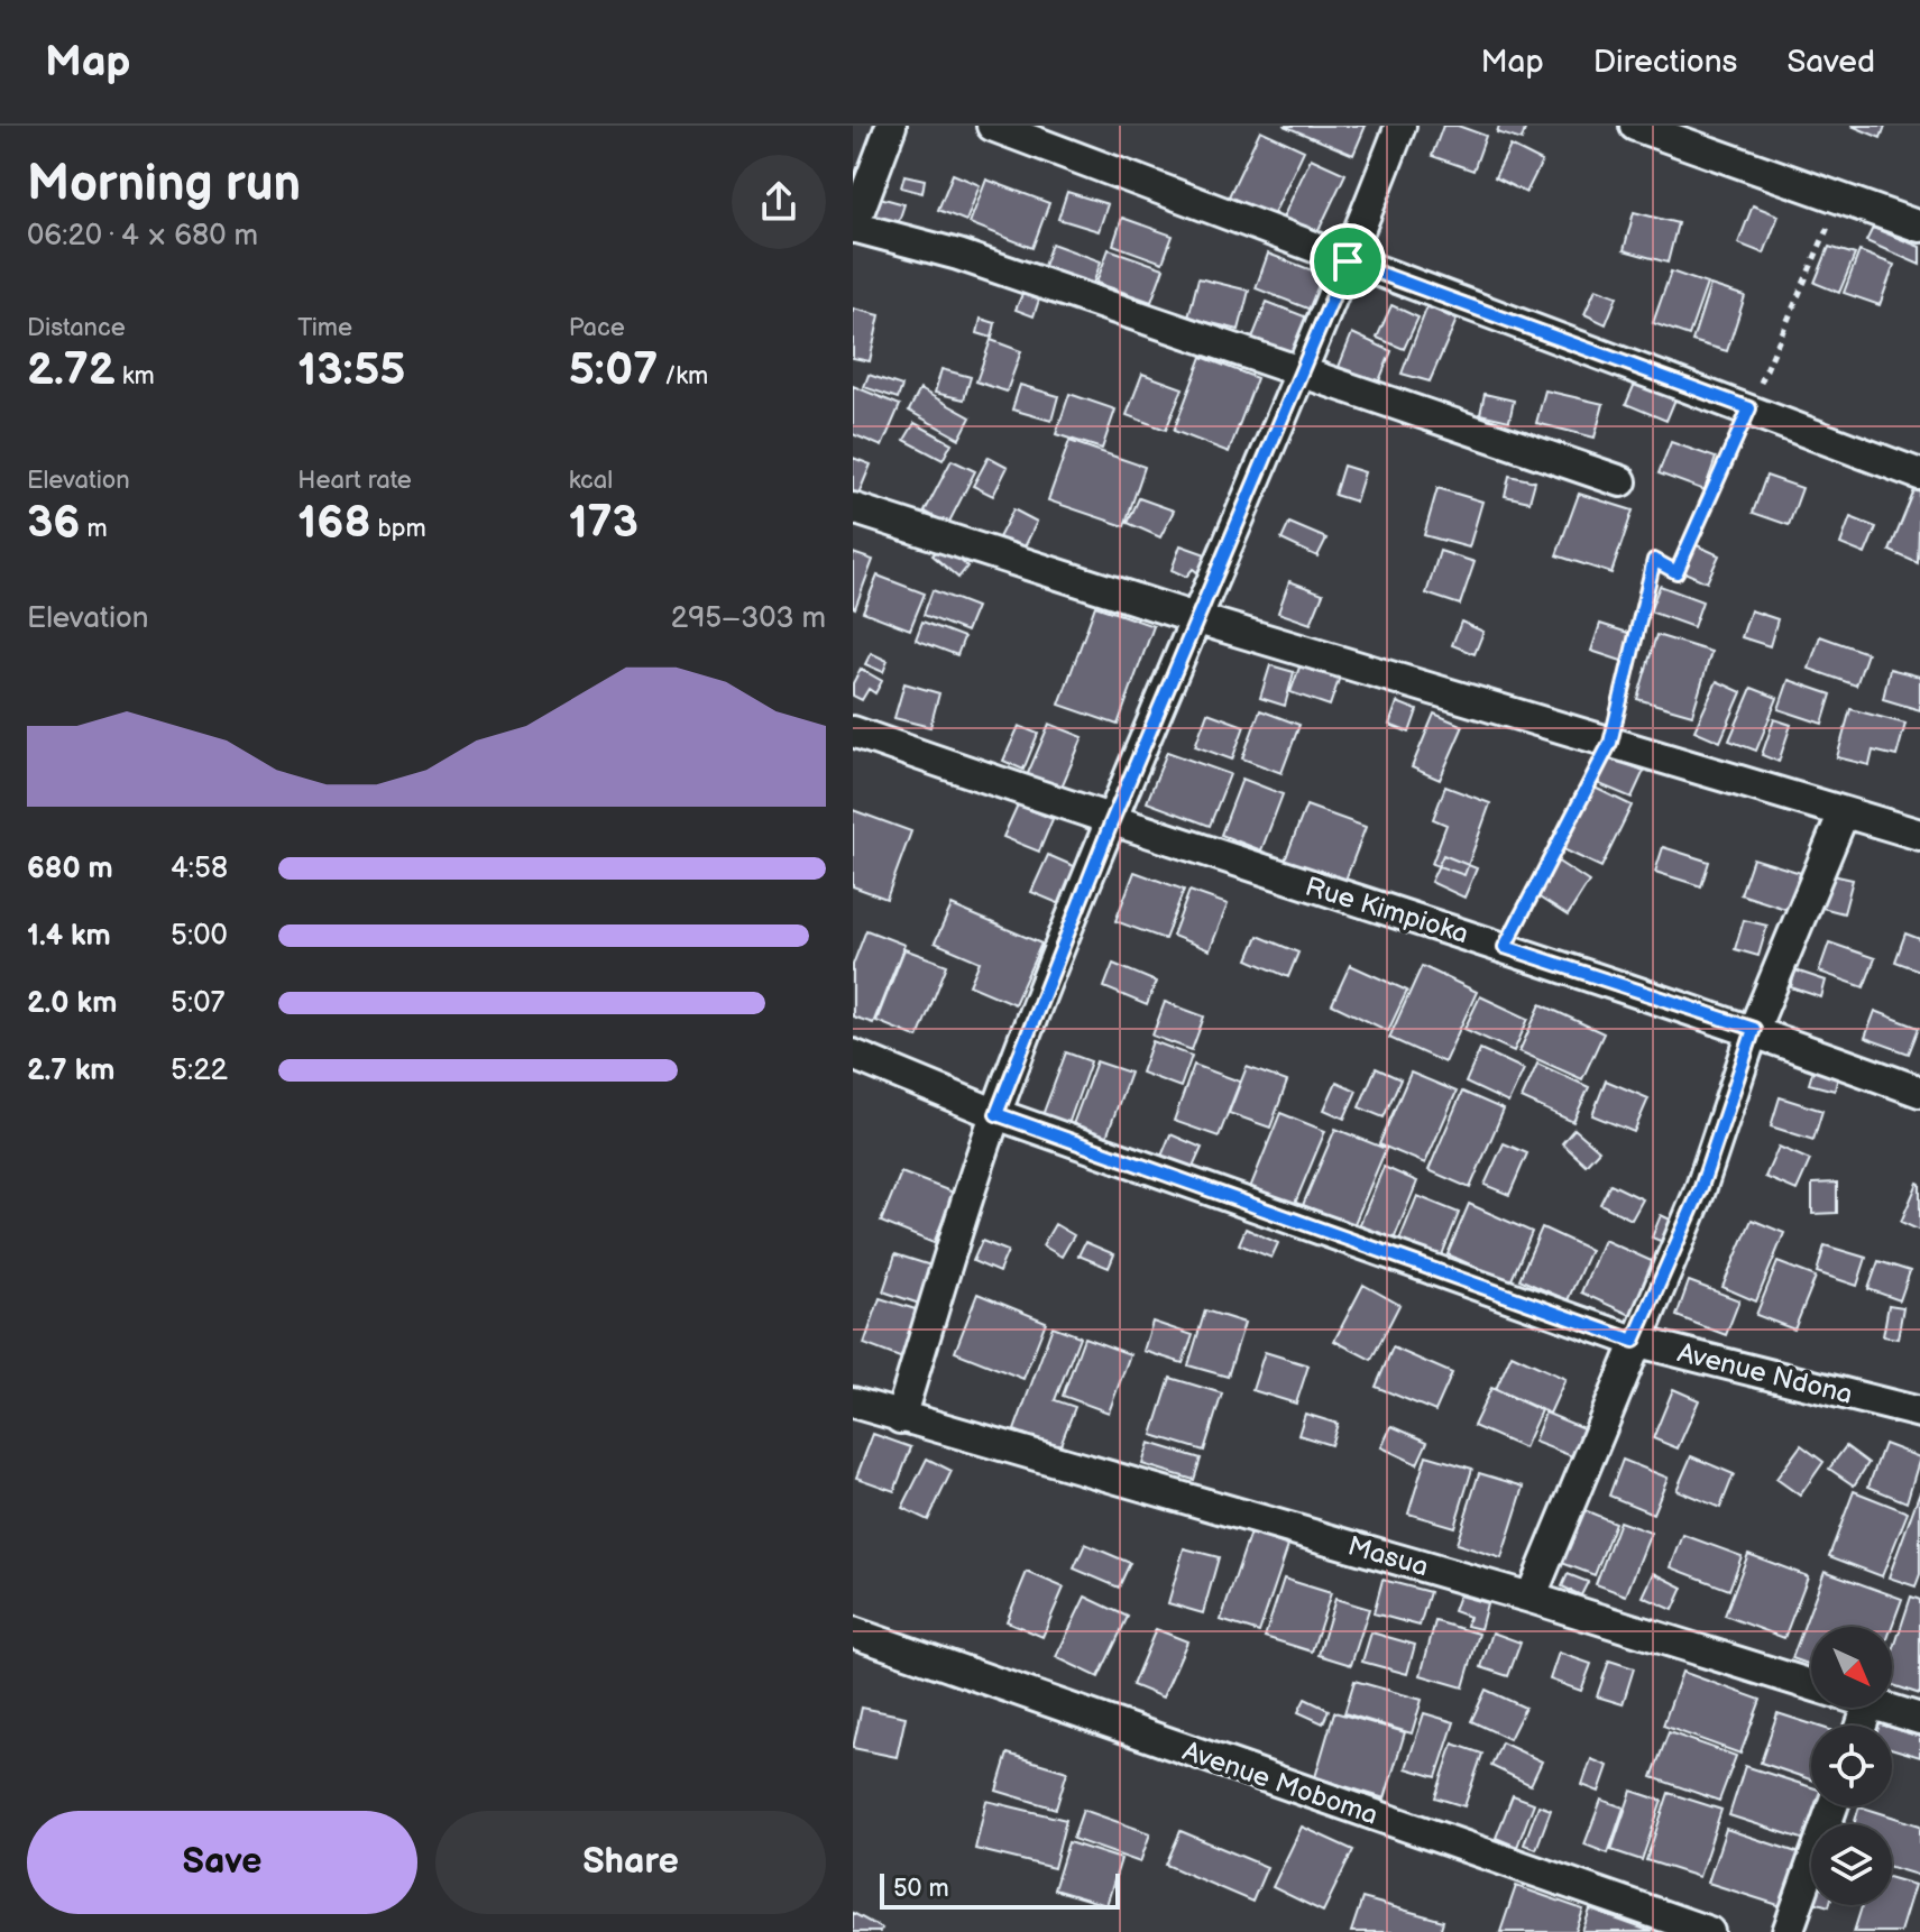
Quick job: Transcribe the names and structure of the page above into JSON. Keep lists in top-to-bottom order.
{
  "streets": {
    "street": [
      "Rue Kimpioka",
      "Avenue Ndona",
      "Masua",
      "Avenue Moboma"
    ]
  },
  "scale_bar": "50 m",
  "north": "bottom right",
  "page": {
    "header": "Map",
    "nav": ["Map", "Directions", "Saved"],
    "heading": ["Morning run", "06:20 · 4 × 680 m"],
    "stats": [
      ["Distance", "2.72 km"],
      ["Time", "13:55"],
      ["Pace", "5:07 /km"],
      ["Elevation", "36 m"],
      ["Heart rate", "168 bpm"],
      ["kcal", "173"]
    ],
    "chart": ["Elevation", "295–303 m"],
    "list": [
      {
        "name": "680 m",
        "note": "4:58"
      },
      {
        "name": "1.4 km",
        "note": "5:00"
      },
      {
        "name": "2.0 km",
        "note": "5:07"
      },
      {
        "name": "2.7 km",
        "note": "5:22"
      }
    ],
    "buttons": ["Save", "Share"],
    "scale": "50 m"
  }
}
